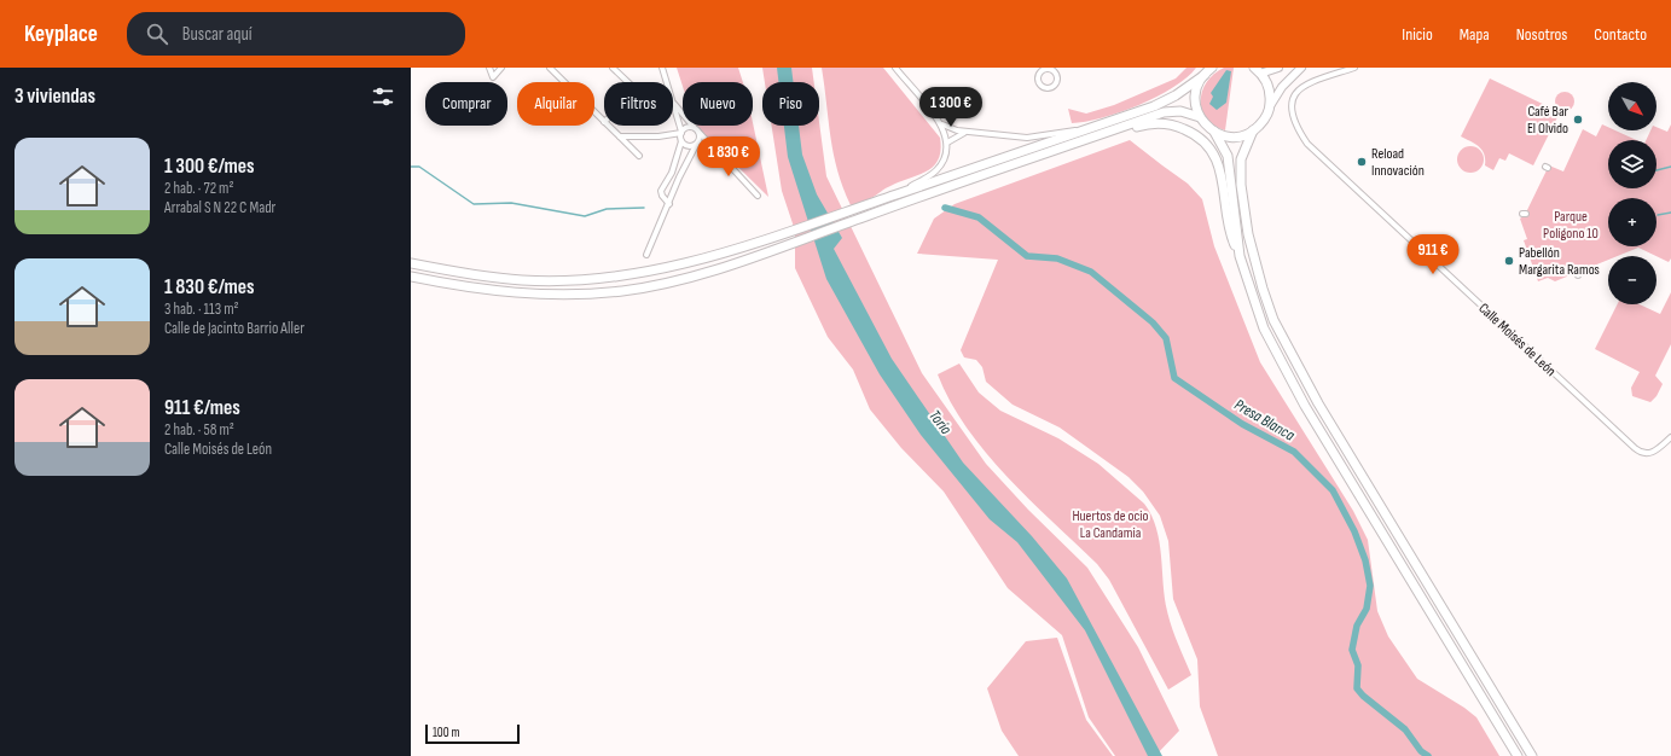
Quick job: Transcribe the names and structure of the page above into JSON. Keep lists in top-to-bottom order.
{
  "streets": {
    "street": ["Calle Moisés de León"]
  },
  "water": ["Presa Blanca", "Torío"],
  "parks": ["Parque Polígono 10", "Huertos de ocio La Candamia"],
  "places": ["Café Bar El Olvido", "Reload Innovación", "Pabellón Margarita Ramos"],
  "scale_bar": "100 m",
  "north": "bottom right",
  "page": {
    "header": "Keyplace",
    "search": "Buscar aquí",
    "nav": [
      "Inicio",
      "Mapa",
      "Nosotros",
      "Contacto"
    ],
    "heading": "3 viviendas",
    "map_buttons": ["+", "−"],
    "chip": [
      "Comprar",
      "Alquilar",
      "Filtros",
      "Nuevo",
      "Piso"
    ],
    "price": ["1 300 €", "1 830 €", "911 €"],
    "list": [
      {
        "name": "1 300 €/mes",
        "note": "2 hab. · 72 m² · Arrabal S N 22 C Madr"
      },
      {
        "name": "1 830 €/mes",
        "note": "3 hab. · 113 m² · Calle de Jacinto Barrio Aller"
      },
      {
        "name": "911 €/mes",
        "note": "2 hab. · 58 m² · Calle Moisés de León"
      }
    ],
    "scale": "100 m"
  }
}
